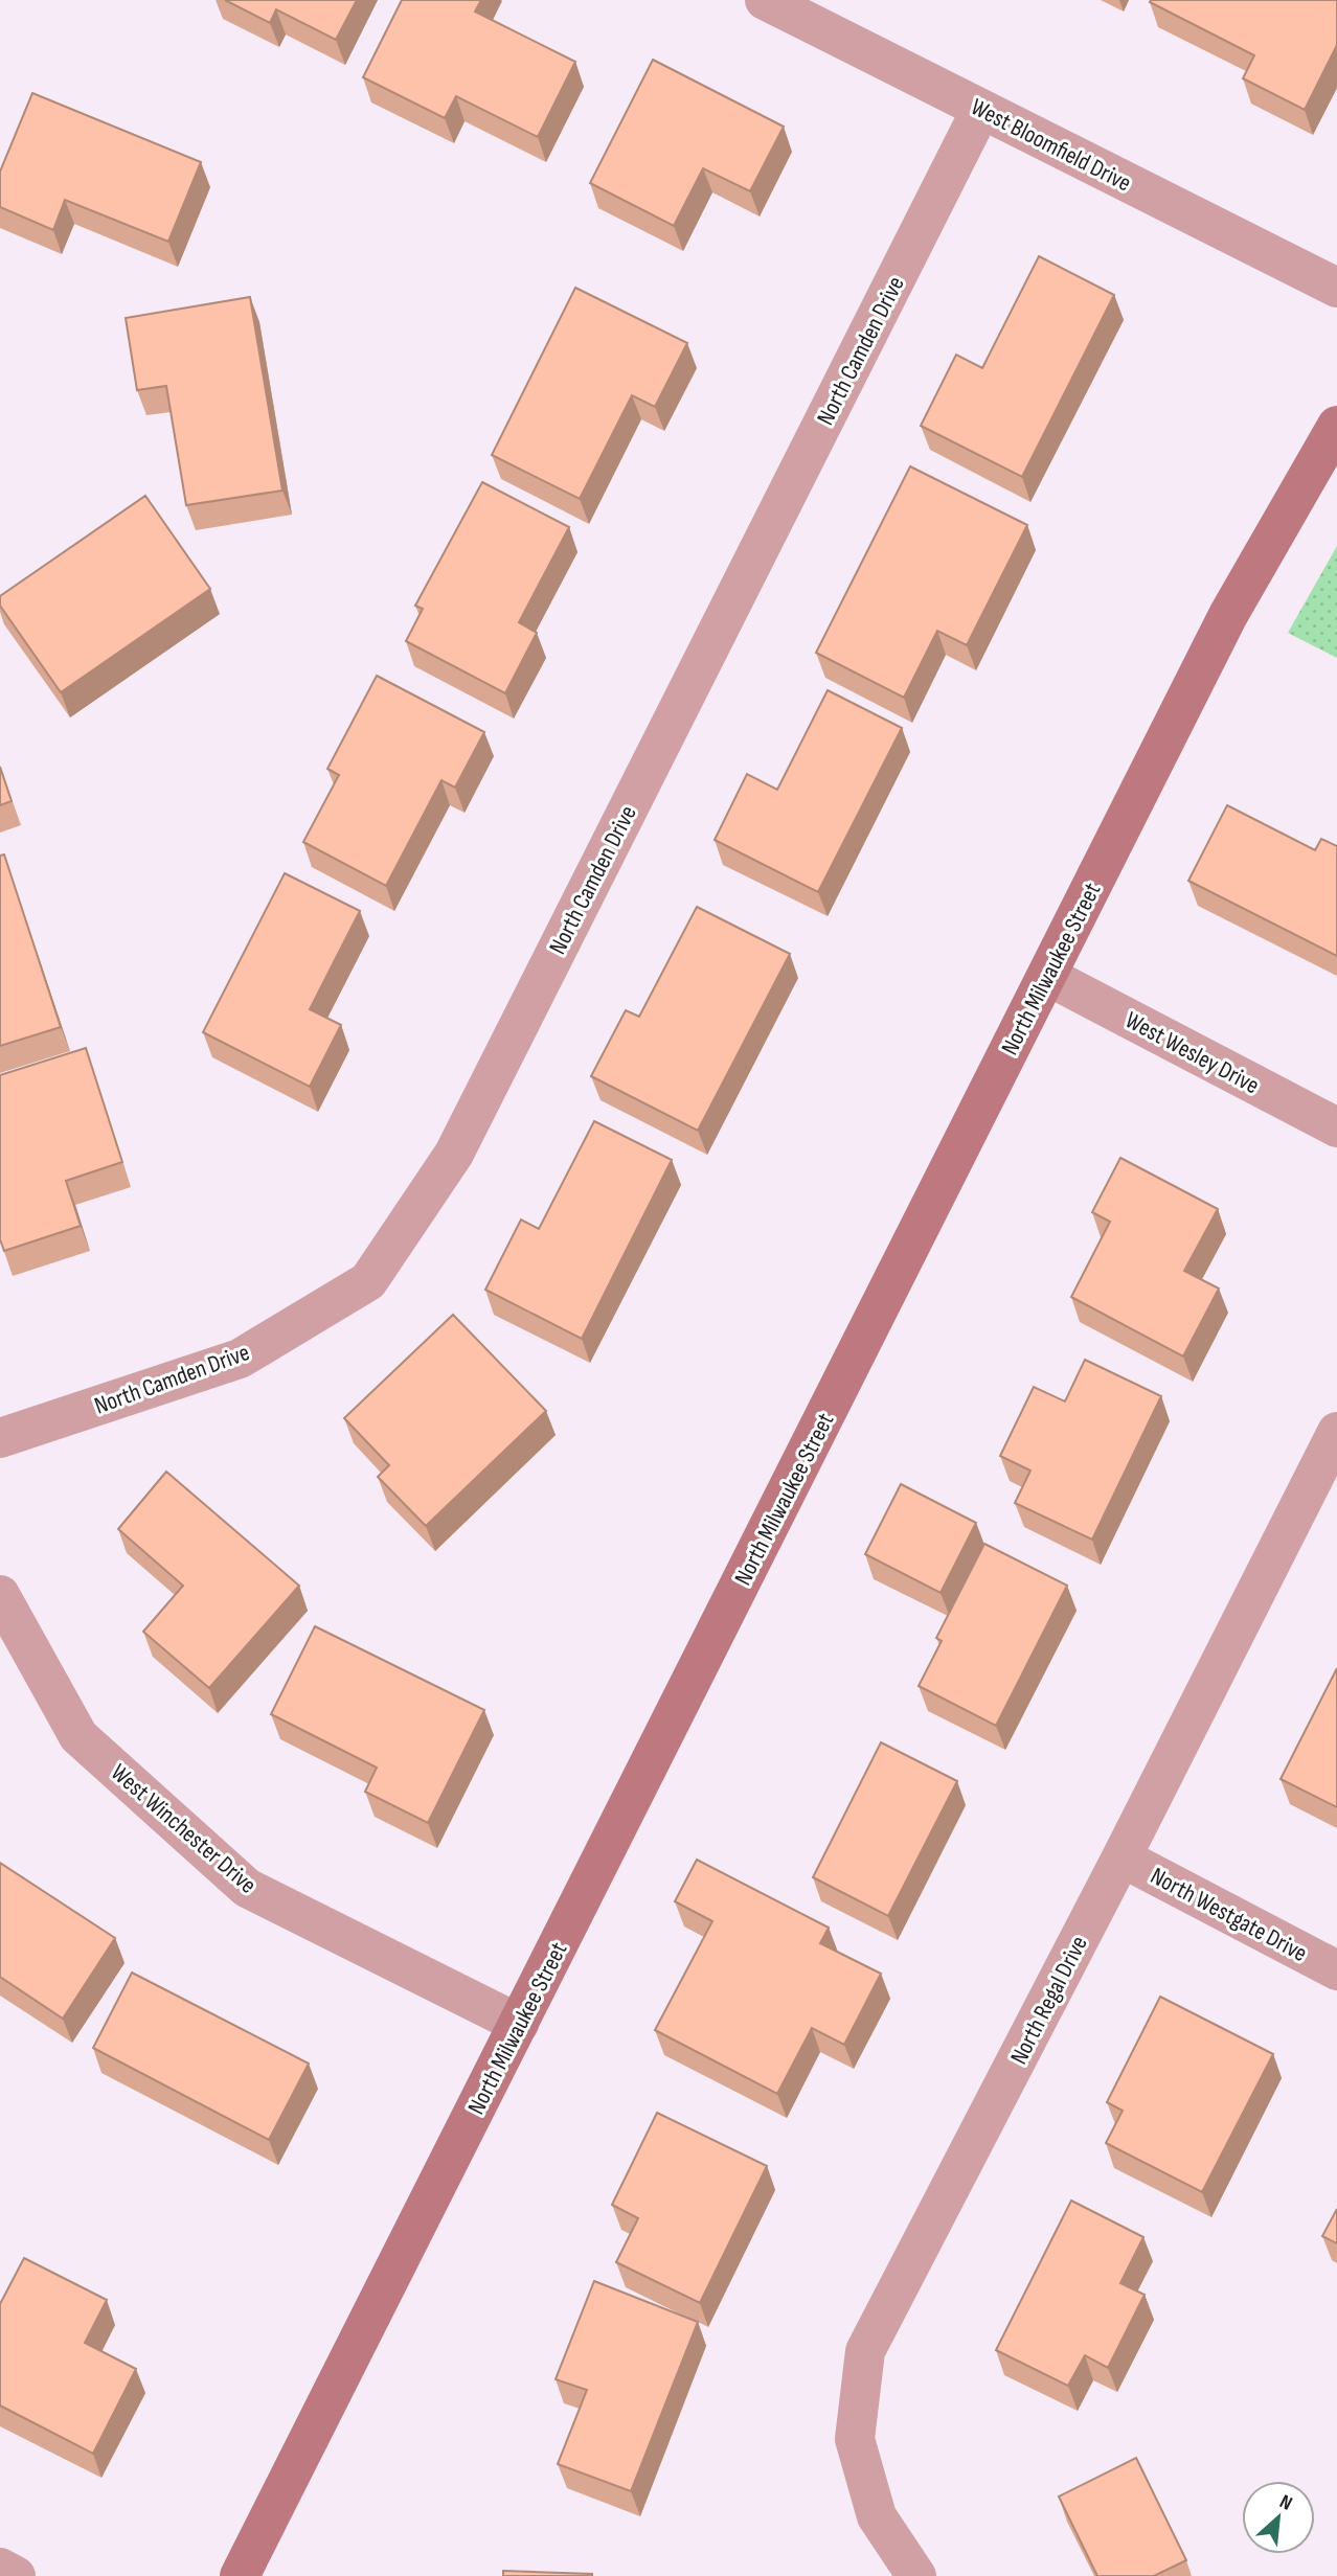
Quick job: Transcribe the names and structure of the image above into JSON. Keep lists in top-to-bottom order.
{
  "streets": {
    "main road": ["North Milwaukee Street"],
    "street": [
      "West Bloomfield Drive",
      "North Camden Drive",
      "West Wesley Drive",
      "West Winchester Drive",
      "North Westgate Drive",
      "North Regal Drive"
    ]
  },
  "crossings": [
    ["West Bloomfield Drive", "North Camden Drive"],
    ["North Milwaukee Street", "West Wesley Drive"],
    ["North Milwaukee Street", "West Winchester Drive"],
    ["North Westgate Drive", "North Regal Drive"]
  ],
  "north": "top right"
}
